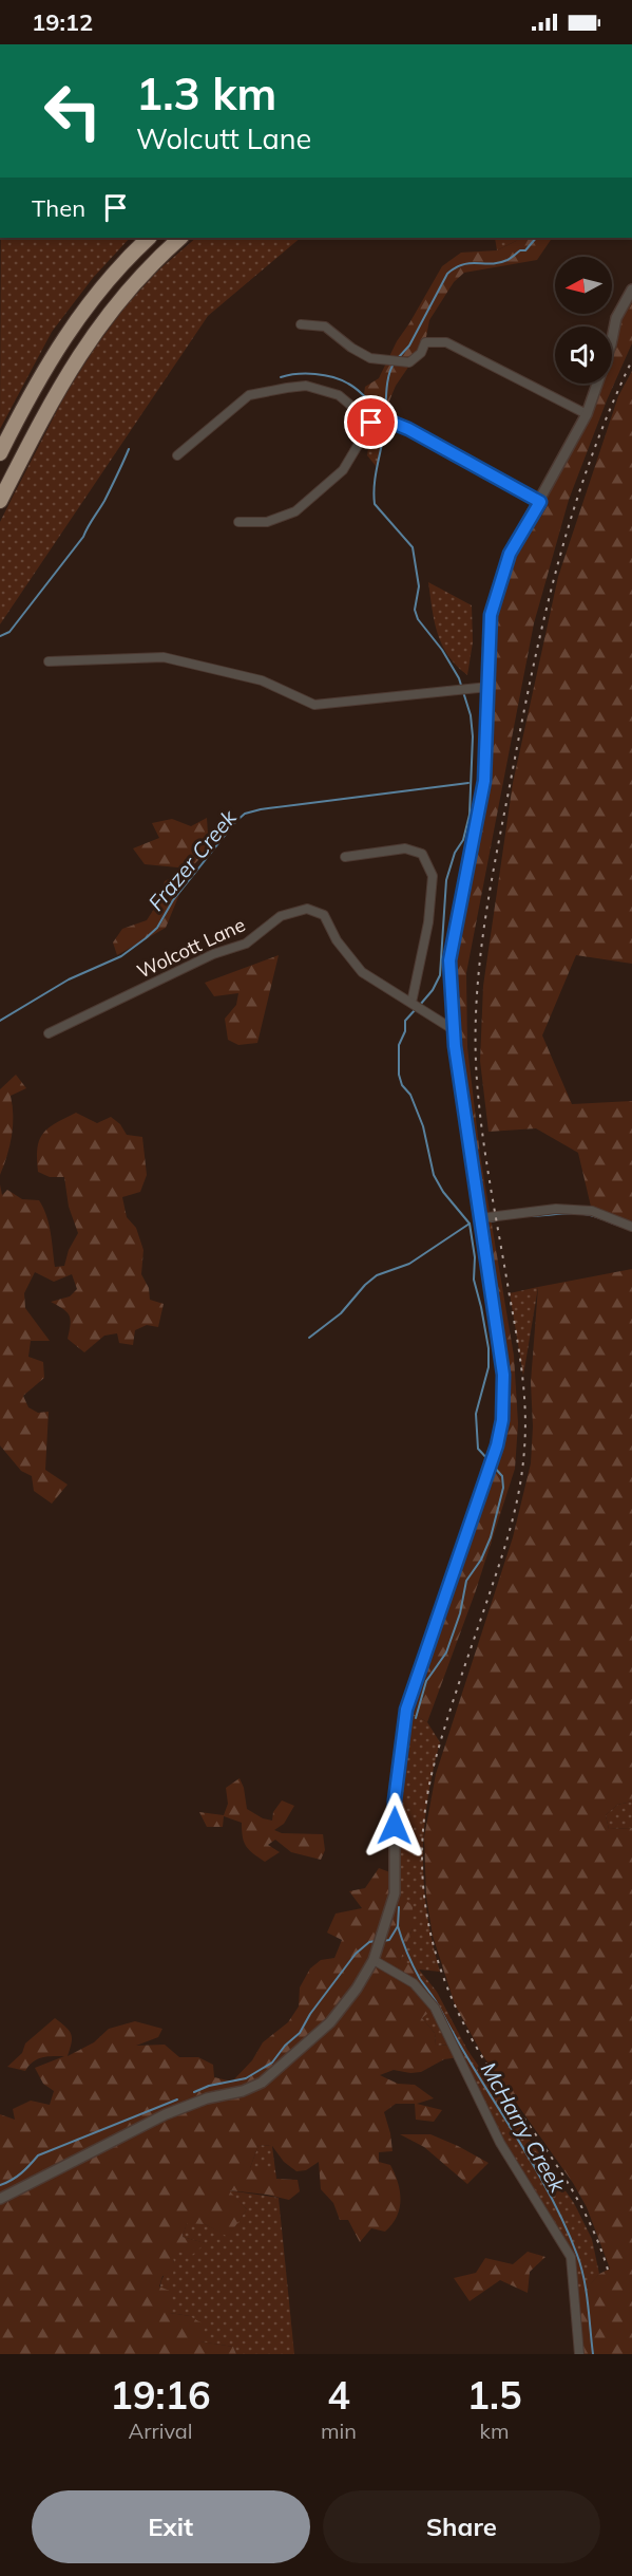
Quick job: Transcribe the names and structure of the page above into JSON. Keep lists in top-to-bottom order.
{
  "streets": {
    "street": ["Wolcott Lane"]
  },
  "water": ["Frazer Creek", "McHarry Creek"],
  "north": "left",
  "page": {
    "status": "19:12",
    "turn": ["1.3 km", "Wolcutt Lane"],
    "then": "Then",
    "eta": [
      "19:16",
      "Arrival",
      "4",
      "min",
      "1.5",
      "km"
    ],
    "buttons": ["Exit", "Share"]
  }
}
